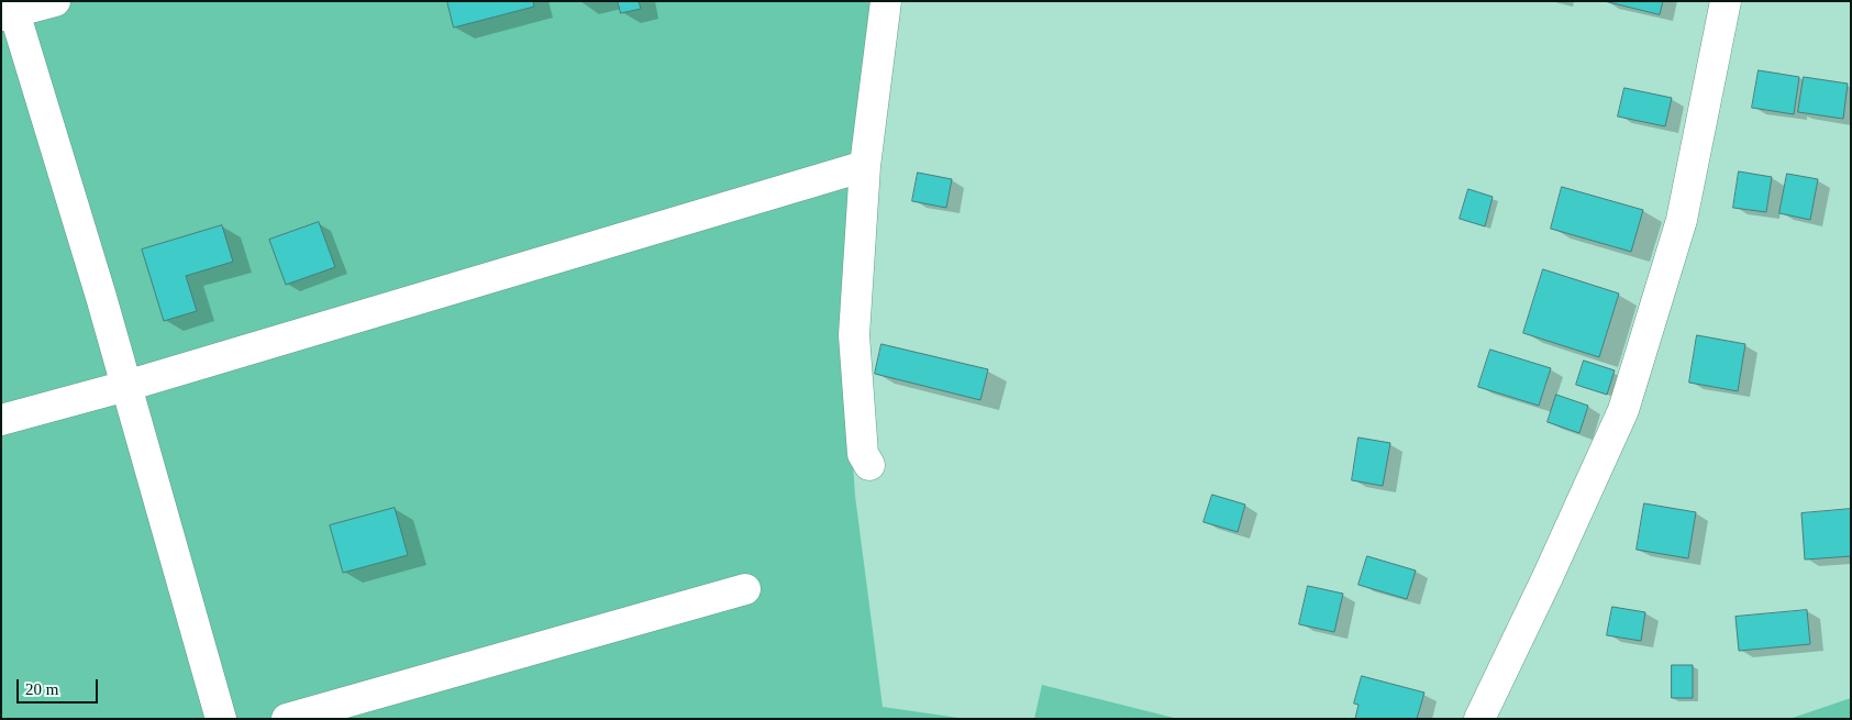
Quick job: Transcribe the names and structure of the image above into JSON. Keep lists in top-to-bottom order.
{
  "scale_bar": "20 m"
}
